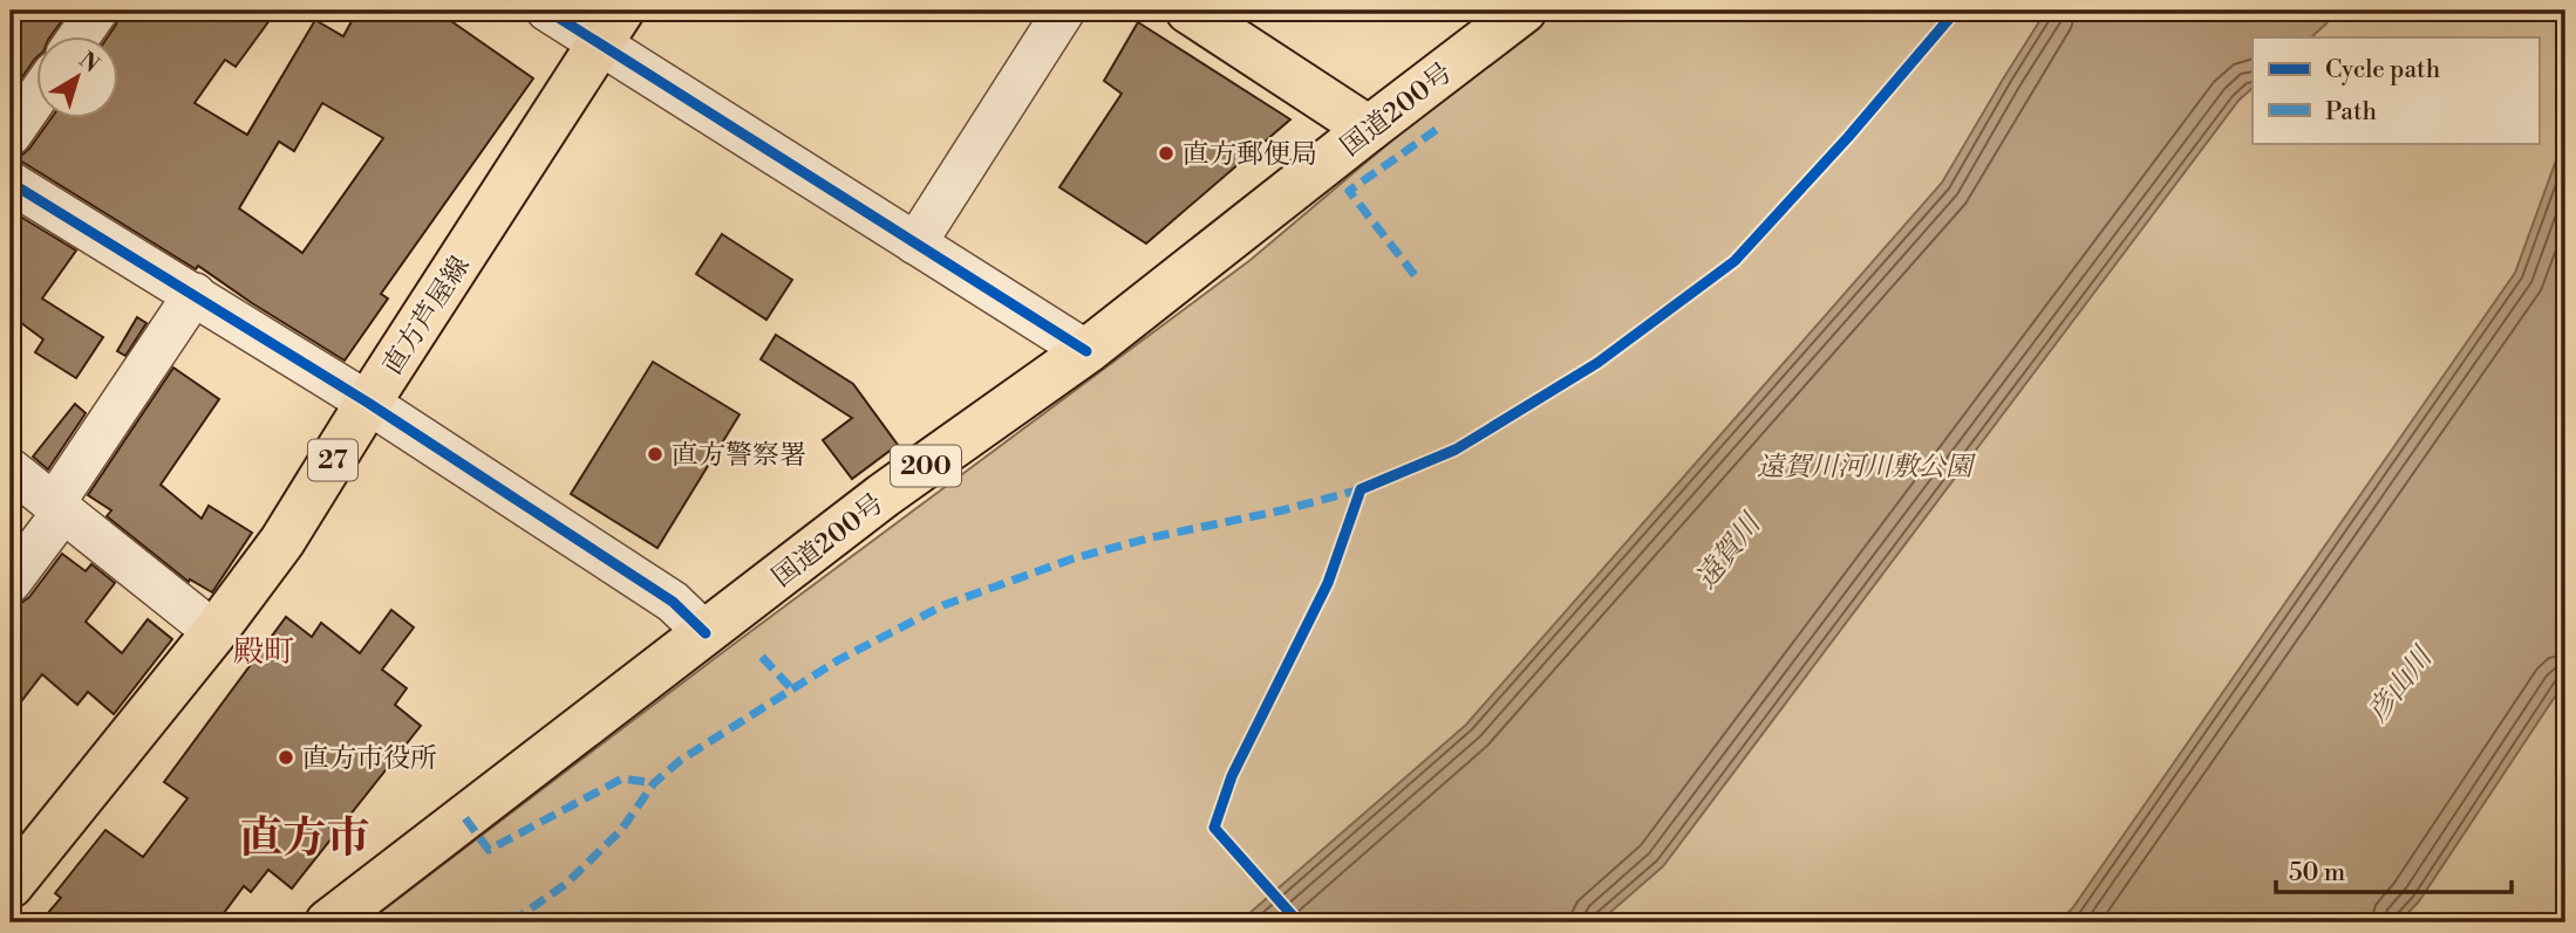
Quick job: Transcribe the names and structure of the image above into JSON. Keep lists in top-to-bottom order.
{
  "streets": {
    "main road": [
      "国道200号",
      "直方芦屋線",
      "27",
      "200"
    ]
  },
  "districts": ["殿町", "直方市"],
  "water": ["遠賀川", "彦山川"],
  "parks": ["遠賀川河川敷公園"],
  "places": ["直方郵便局", "直方警察署", "直方市役所"],
  "legend": ["Cycle path", "Path"],
  "scale_bar": "50 m",
  "north": "top right"
}
